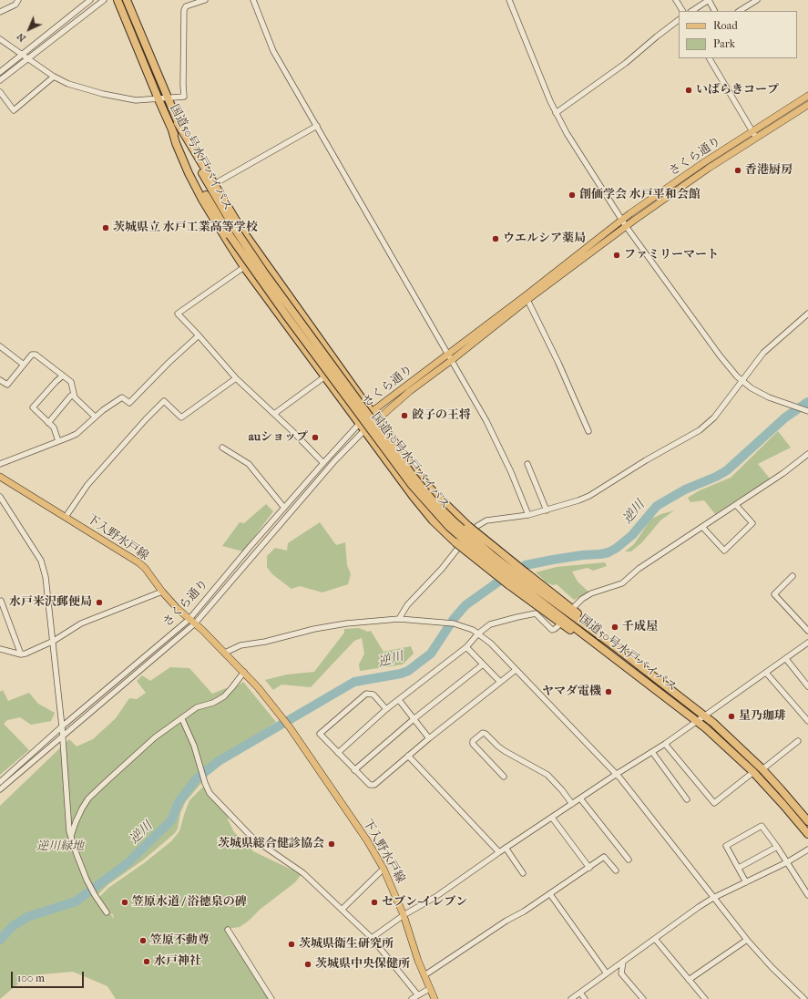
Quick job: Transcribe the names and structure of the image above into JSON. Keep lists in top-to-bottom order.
{
  "streets": {
    "highway": ["国道50号水戸バイパス"],
    "main road": ["さくら通り", "下入野水戸線"]
  },
  "crossings": [
    ["さくら通り", "下入野水戸線"]
  ],
  "water": ["逆川"],
  "parks": ["逆川緑地"],
  "places": [
    "いばらきコープ",
    "香港厨房",
    "創価学会 水戸平和会館",
    "茨城県立 水戸工業高等学校",
    "ウエルシア薬局",
    "ファミリーマート",
    "餃子の王将",
    "auショップ",
    "水戸米沢郵便局",
    "千成屋",
    "ヤマダ電機",
    "星乃珈琲",
    "茨城県総合健診協会",
    "笠原水道 / 浴徳泉の碑",
    "セブン-イレブン",
    "笠原不動尊",
    "茨城県衛生研究所",
    "水戸神社",
    "茨城県中央保健所"
  ],
  "legend": ["Road", "Park"],
  "scale_bar": "100 m",
  "north": "bottom left"
}
